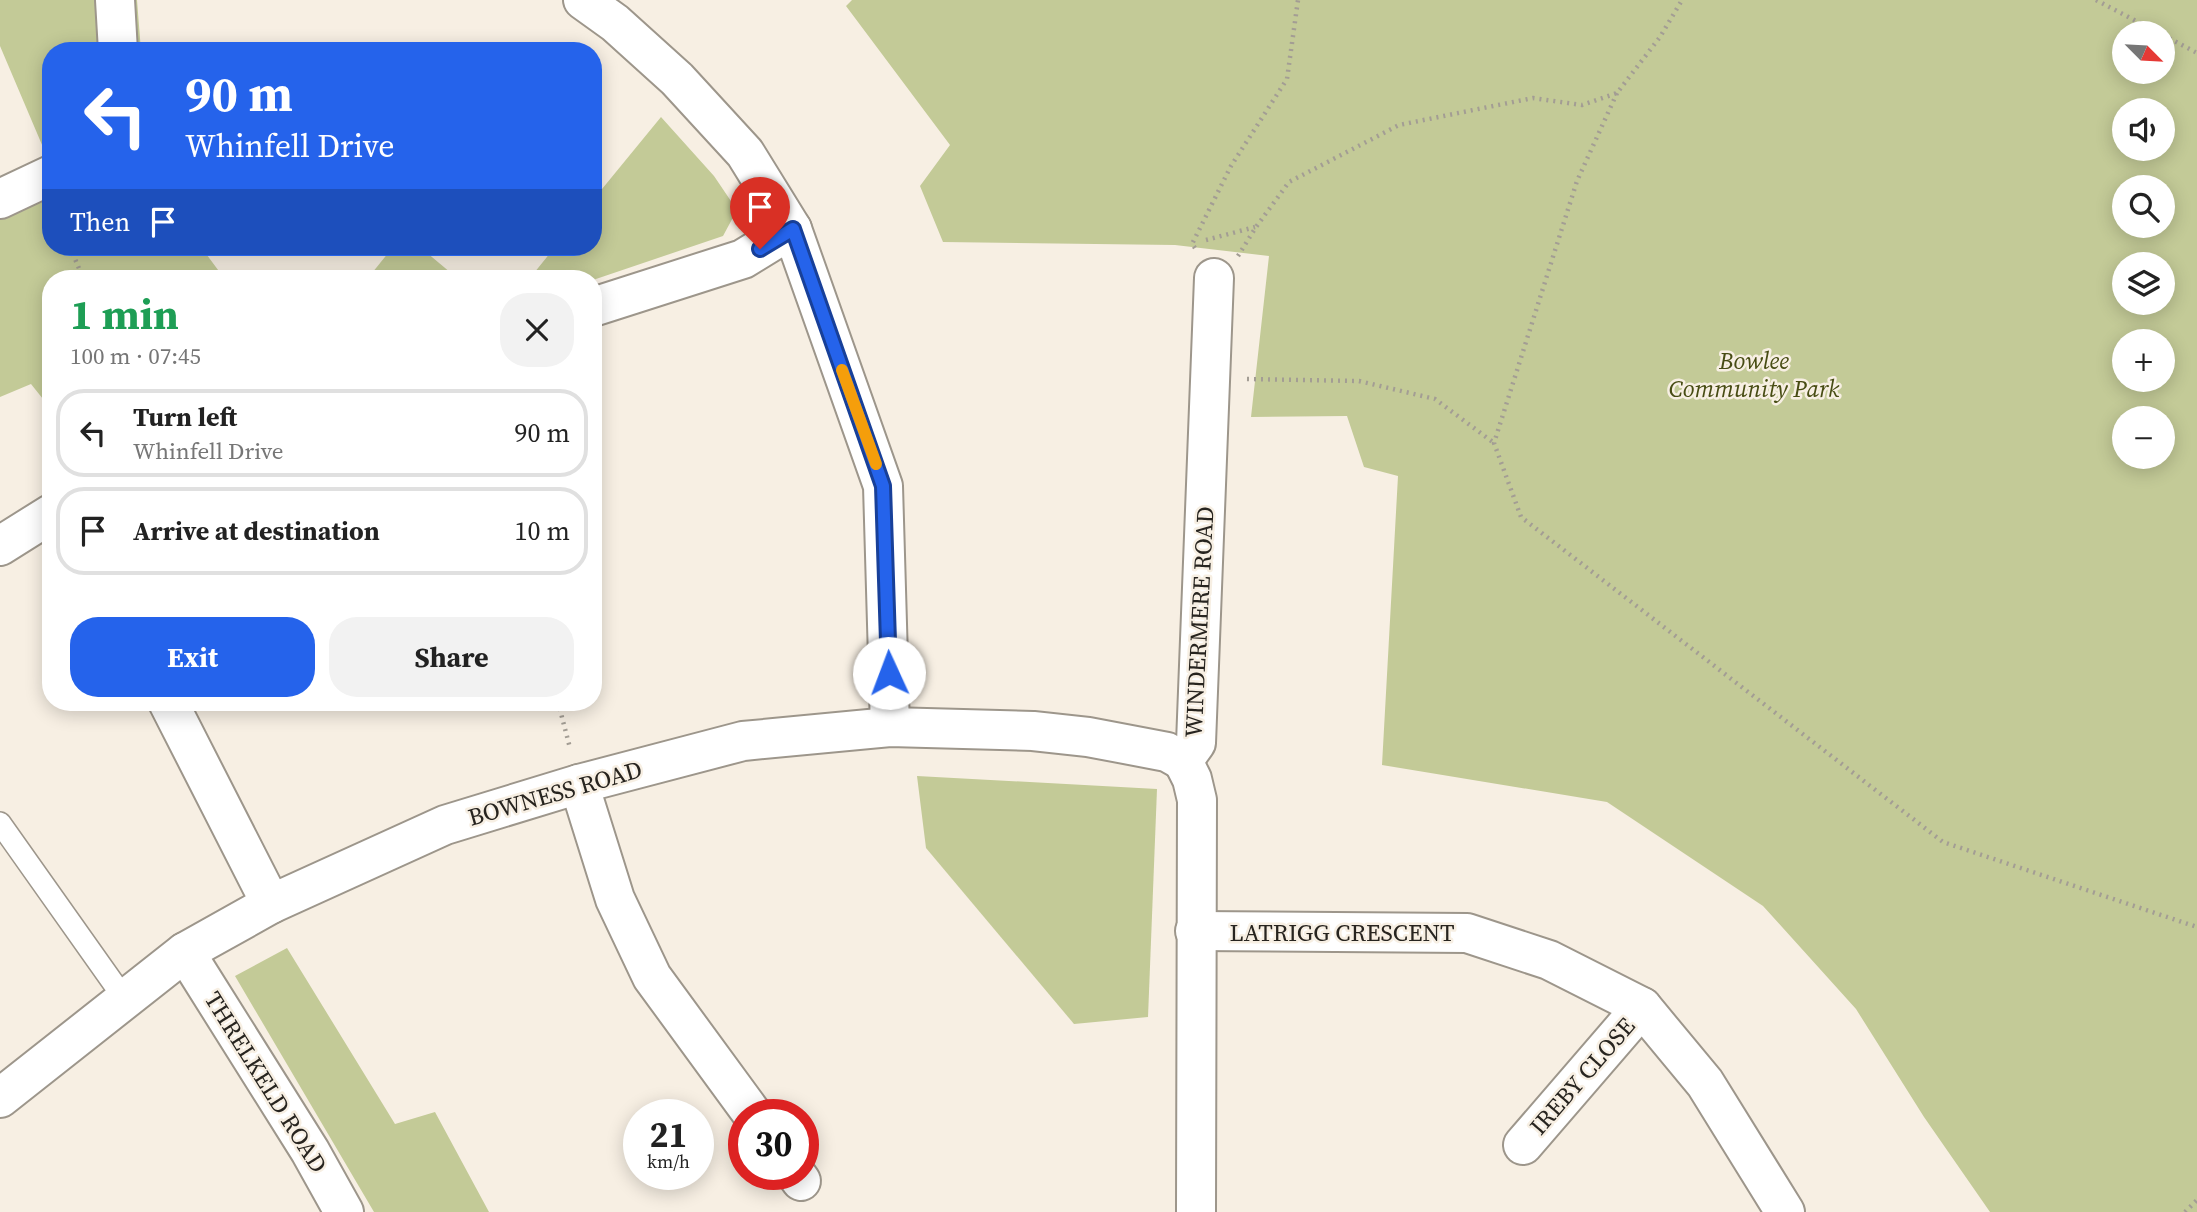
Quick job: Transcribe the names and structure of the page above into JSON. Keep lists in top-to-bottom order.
{
  "streets": {
    "street": [
      "WINDERMERE ROAD",
      "BOWNESS ROAD",
      "LATRIGG CRESCENT",
      "IREBY CLOSE",
      "THRELKELD ROAD"
    ]
  },
  "crossings": [
    ["WINDERMERE ROAD", "BOWNESS ROAD"],
    ["WINDERMERE ROAD", "LATRIGG CRESCENT"],
    ["BOWNESS ROAD", "THRELKELD ROAD"],
    ["LATRIGG CRESCENT", "IREBY CLOSE"]
  ],
  "parks": ["Bowlee Community Park"],
  "north": "bottom right",
  "page": {
    "map_buttons": ["+", "−"],
    "turn": ["90 m", "Whinfell Drive"],
    "then": "Then",
    "heading": ["1 min", "100 m · 07:45"],
    "list": [
      {
        "name": "Turn left",
        "note": "Whinfell Drive",
        "value": "90 m"
      },
      {
        "name": "Arrive at destination",
        "value": "10 m"
      }
    ],
    "buttons": ["Exit", "Share"],
    "speed": "21 km/h",
    "limit": "30"
  }
}
